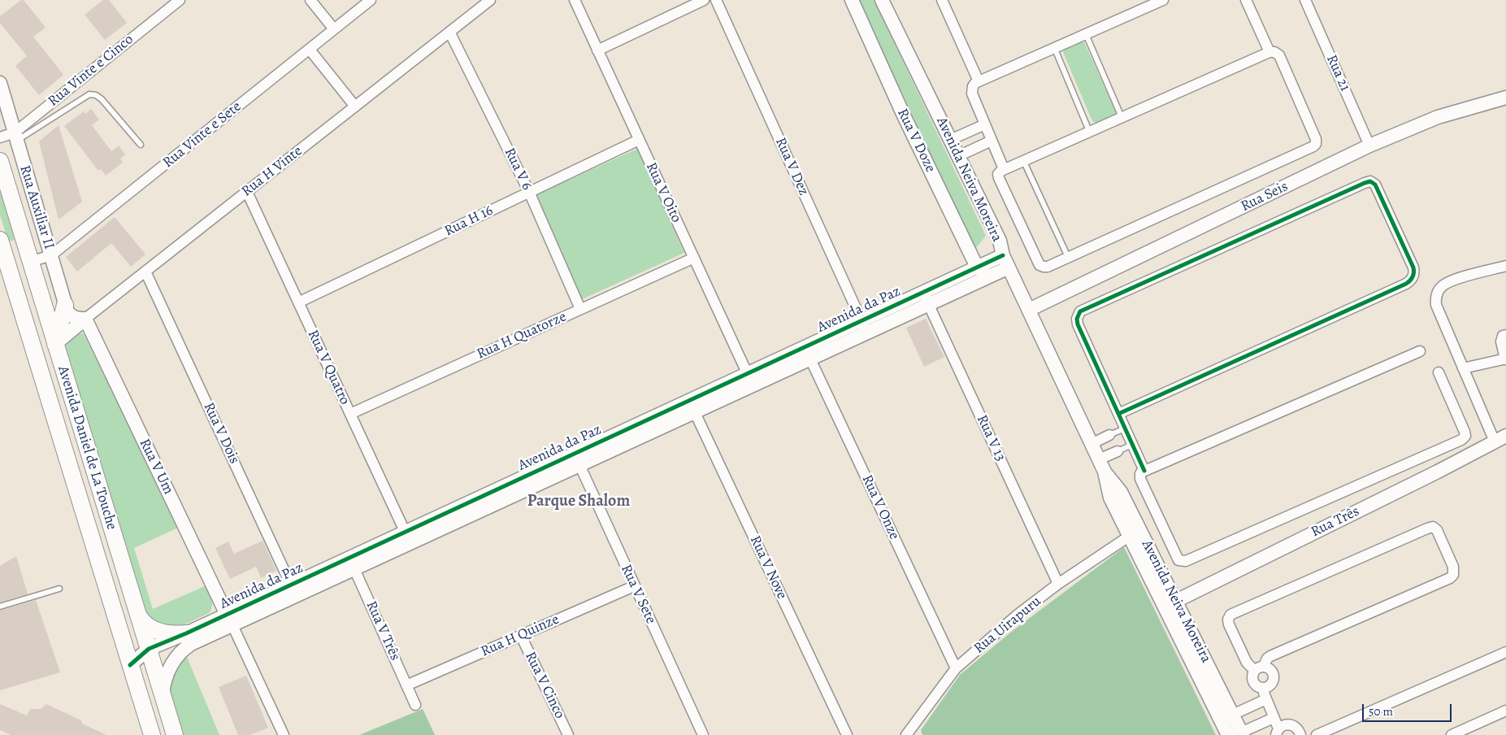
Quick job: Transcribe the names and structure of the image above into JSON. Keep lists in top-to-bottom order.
{
  "streets": {
    "main road": ["Avenida Daniel de La Touche"],
    "street": [
      "Rua Vinte e Cinco",
      "Rua 21",
      "Rua Vinte e Sete",
      "Rua V Doze",
      "Rua V Dez",
      "Rua V 6",
      "Rua H Vinte",
      "Avenida Neiva Moreira",
      "Rua V Oito",
      "Rua Seis",
      "Rua Auxiliar II",
      "Rua H 16",
      "Avenida da Paz",
      "Rua H Quatorze",
      "Rua V Quatro",
      "Rua V Dois",
      "Rua V 13",
      "Rua V Um",
      "Rua V Onze",
      "Rua Três",
      "Rua V Nove",
      "Rua V Sete",
      "Rua Uirapuru",
      "Rua V Três",
      "Rua H Quinze",
      "Rua V Cinco"
    ]
  },
  "crossings": [
    ["Rua Vinte e Cinco", "Rua Auxiliar II"],
    ["Rua 21", "Rua Seis"],
    ["Rua Vinte e Sete", "Rua Auxiliar II"],
    ["Rua Vinte e Sete", "Avenida Daniel de La Touche"],
    ["Rua V Doze", "Avenida da Paz"],
    ["Rua V Dez", "Avenida da Paz"],
    ["Rua V 6", "Rua H Vinte"],
    ["Rua V 6", "Rua H 16"],
    ["Rua V 6", "Rua H Quatorze"],
    ["Rua H Vinte", "Rua Auxiliar II"],
    ["Rua H Vinte", "Rua V Quatro"],
    ["Rua H Vinte", "Rua V Dois"],
    ["Rua H Vinte", "Avenida Daniel de La Touche"],
    ["Rua H Vinte", "Rua V Um"],
    ["Avenida Neiva Moreira", "Rua Seis"],
    ["Avenida Neiva Moreira", "Avenida da Paz"],
    ["Avenida Neiva Moreira", "Rua Três"],
    ["Avenida Neiva Moreira", "Rua Uirapuru"],
    ["Rua V Oito", "Rua H 16"],
    ["Rua V Oito", "Avenida da Paz"],
    ["Rua V Oito", "Rua H Quatorze"],
    ["Rua Auxiliar II", "Rua V Um"],
    ["Rua H 16", "Rua V Quatro"],
    ["Avenida da Paz", "Rua V Quatro"],
    ["Avenida da Paz", "Rua V Dois"],
    ["Avenida da Paz", "Rua V 13"],
    ["Avenida da Paz", "Avenida Daniel de La Touche"],
    ["Avenida da Paz", "Rua V Um"],
    ["Avenida da Paz", "Rua V Onze"],
    ["Avenida da Paz", "Rua V Nove"],
    ["Avenida da Paz", "Rua V Sete"],
    ["Avenida da Paz", "Rua V Três"],
    ["Rua H Quatorze", "Rua V Quatro"],
    ["Rua V 13", "Rua Uirapuru"],
    ["Rua V Onze", "Rua Uirapuru"],
    ["Rua V Sete", "Rua H Quinze"],
    ["Rua V Três", "Rua H Quinze"],
    ["Rua H Quinze", "Rua V Cinco"]
  ],
  "districts": ["Parque Shalom"],
  "scale_bar": "50 m"
}
